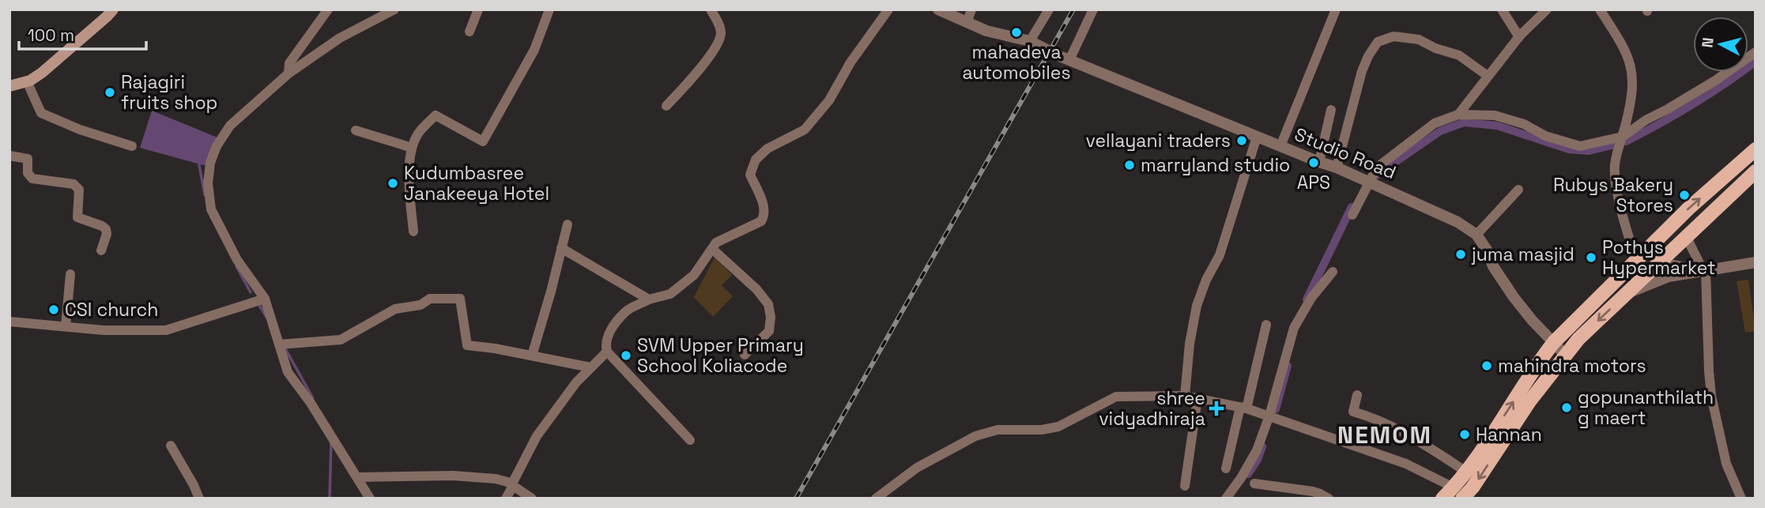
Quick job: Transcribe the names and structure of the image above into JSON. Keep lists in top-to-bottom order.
{
  "streets": {
    "street": ["Studio Road"]
  },
  "districts": ["NEMOM"],
  "places": {
    "other": [
      "mahadeva automobiles",
      "Rajagiri fruits shop",
      "vellayani traders",
      "APS",
      "marryland studio",
      "Kudumbasree Janakeeya Hotel",
      "Rubys Bakery Stores",
      "juma masjid",
      "Pothys Hypermarket",
      "CSI church",
      "SVM Upper Primary School Koliacode",
      "mahindra motors",
      "gopunanthilath g maert",
      "Hannan"
    ],
    "health": ["shree vidyadhiraja"]
  },
  "scale_bar": "100 m",
  "north": "left"
}
